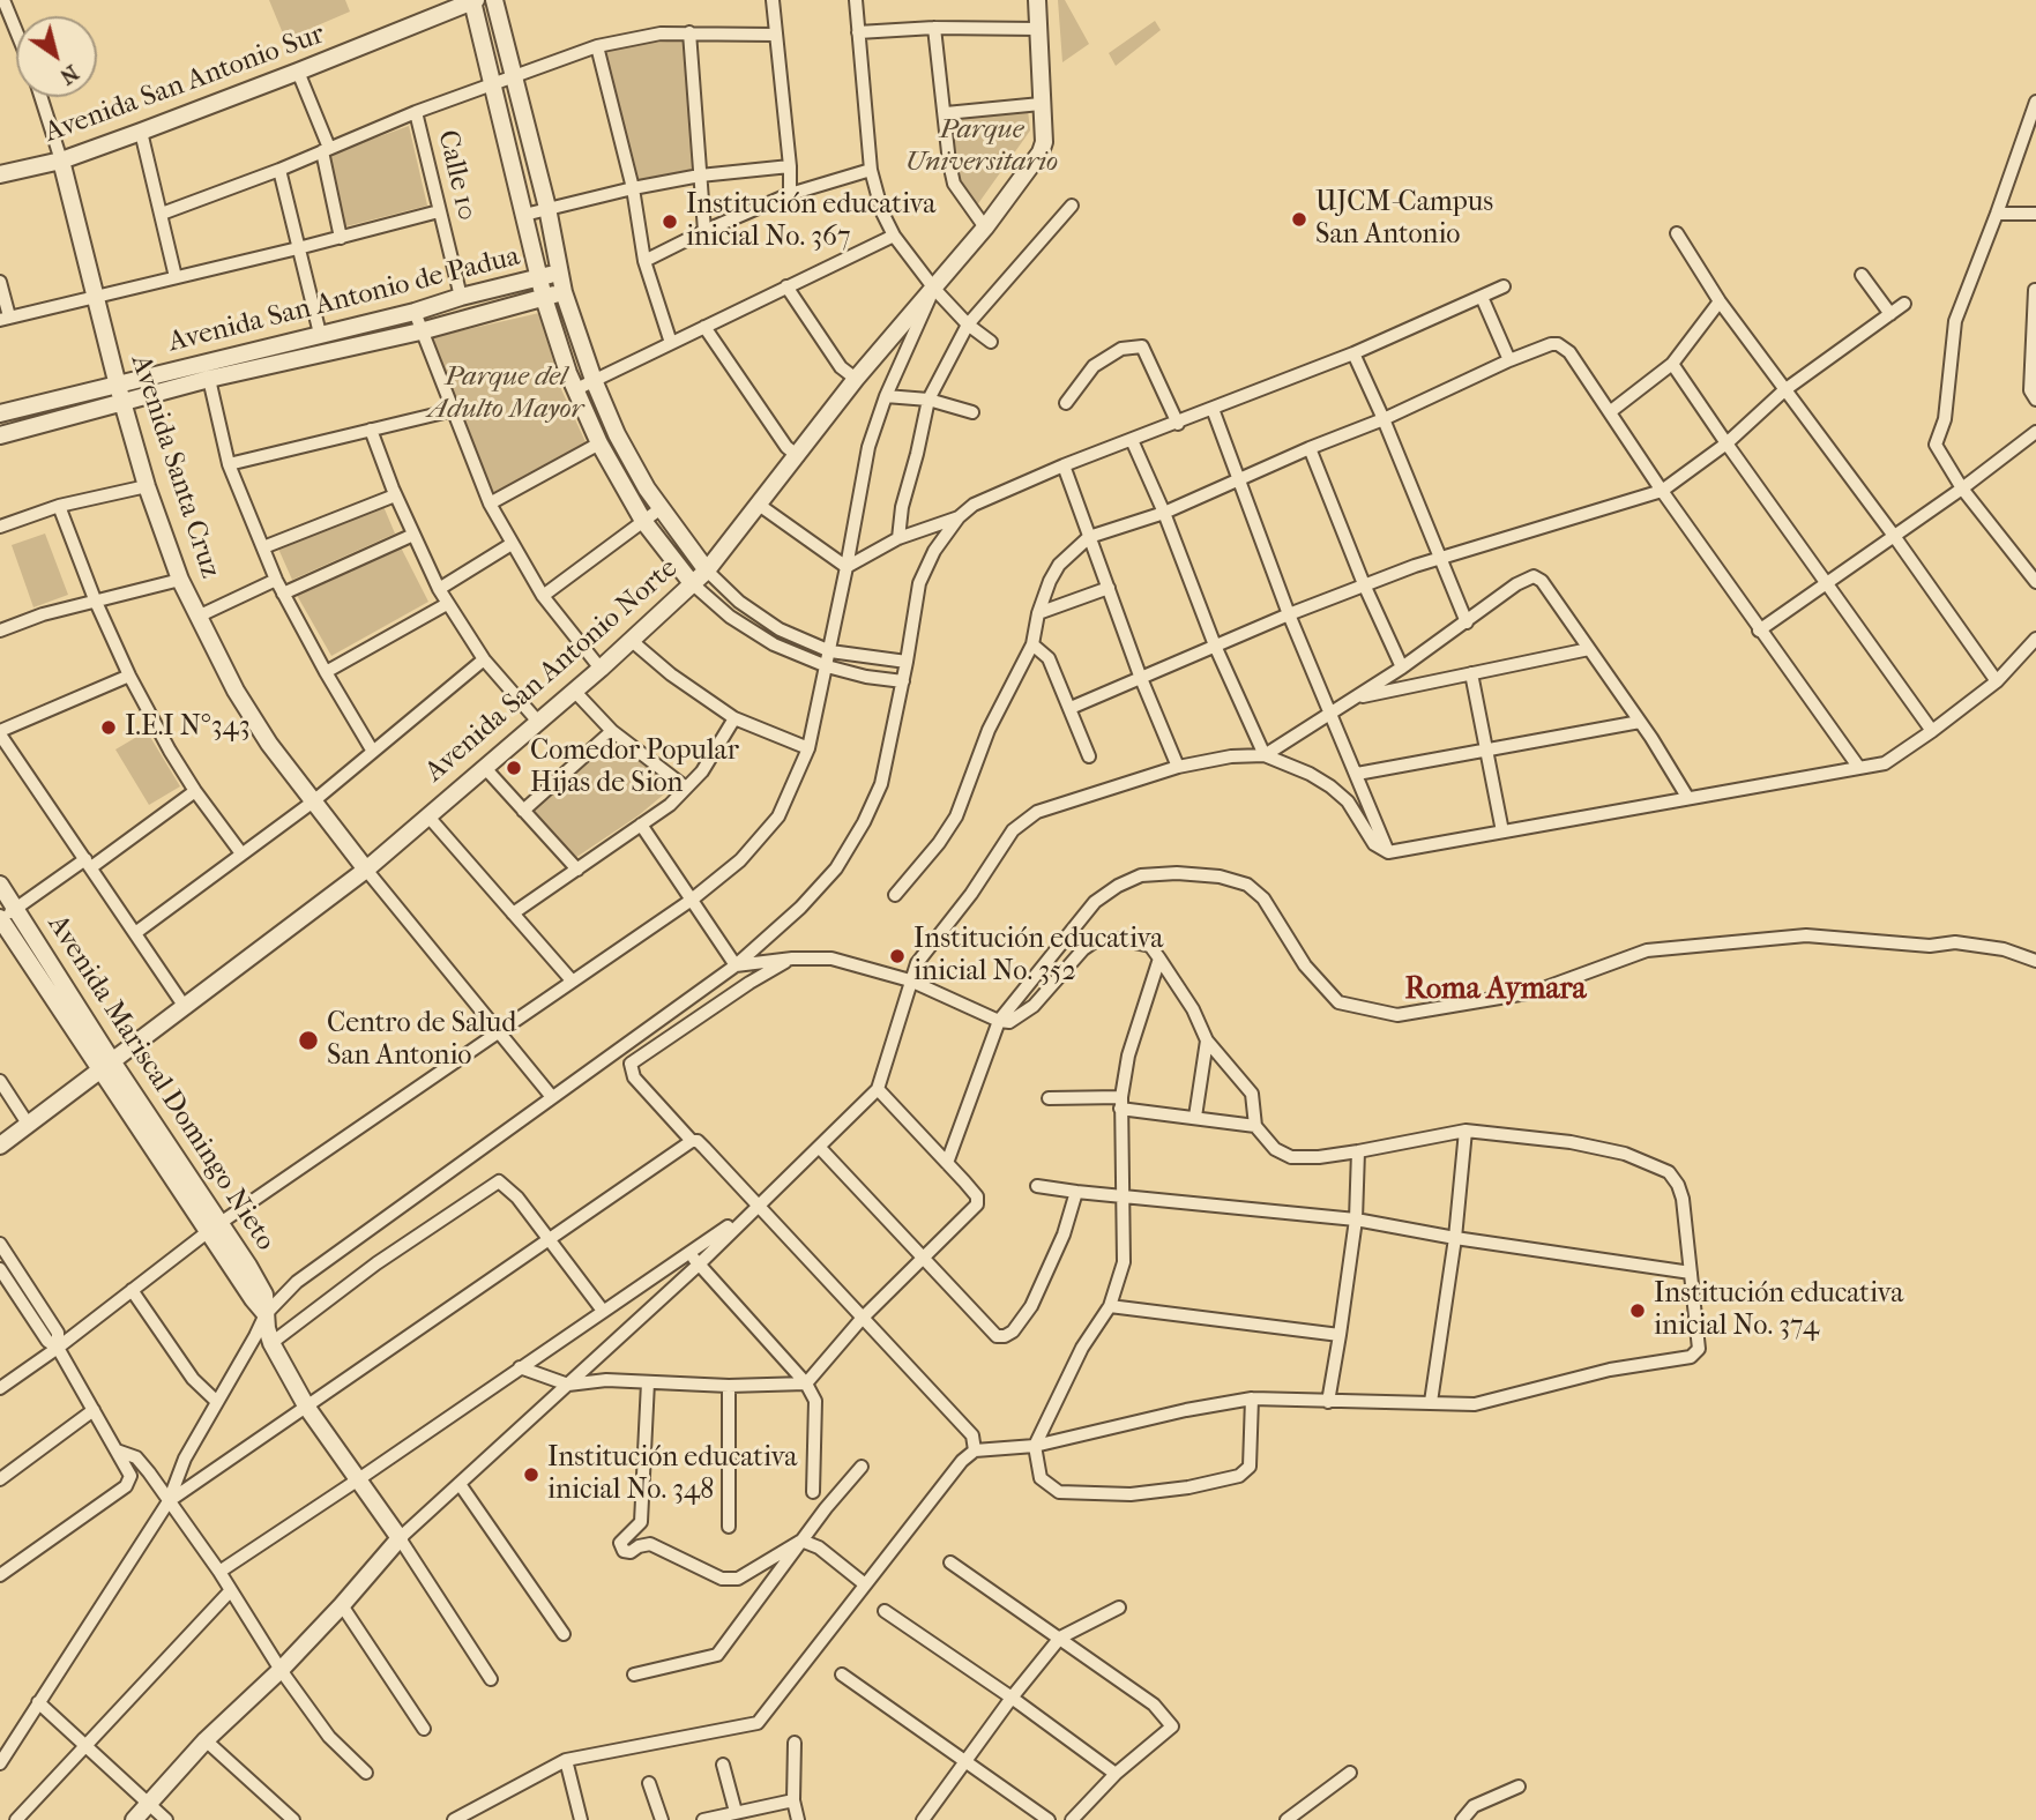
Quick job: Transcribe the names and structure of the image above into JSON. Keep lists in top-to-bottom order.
{
  "streets": {
    "street": [
      "Avenida San Antonio Sur",
      "Calle 10",
      "Avenida San Antonio de Padua",
      "Avenida Santa Cruz",
      "Avenida San Antonio Norte",
      "Avenida Mariscal Domingo Nieto"
    ]
  },
  "crossings": [
    ["Avenida San Antonio Sur", "Avenida Santa Cruz"],
    ["Calle 10", "Avenida San Antonio de Padua"],
    ["Avenida San Antonio de Padua", "Avenida Santa Cruz"],
    ["Avenida Santa Cruz", "Avenida San Antonio Norte"],
    ["Avenida San Antonio Norte", "Avenida Mariscal Domingo Nieto"]
  ],
  "districts": ["Roma Aymara"],
  "parks": ["Parque Universitario", "Parque del Adulto Mayor"],
  "places": [
    "UJCM-Campus San Antonio",
    "Institución educativa inicial No. 367",
    "I.E.I N°343",
    "Comedor Popular Hijas de Sion",
    "Institución educativa inicial No. 352",
    "Centro de Salud San Antonio",
    "Institución educativa inicial No. 374",
    "Institución educativa inicial No. 348"
  ],
  "north": "bottom right"
}
